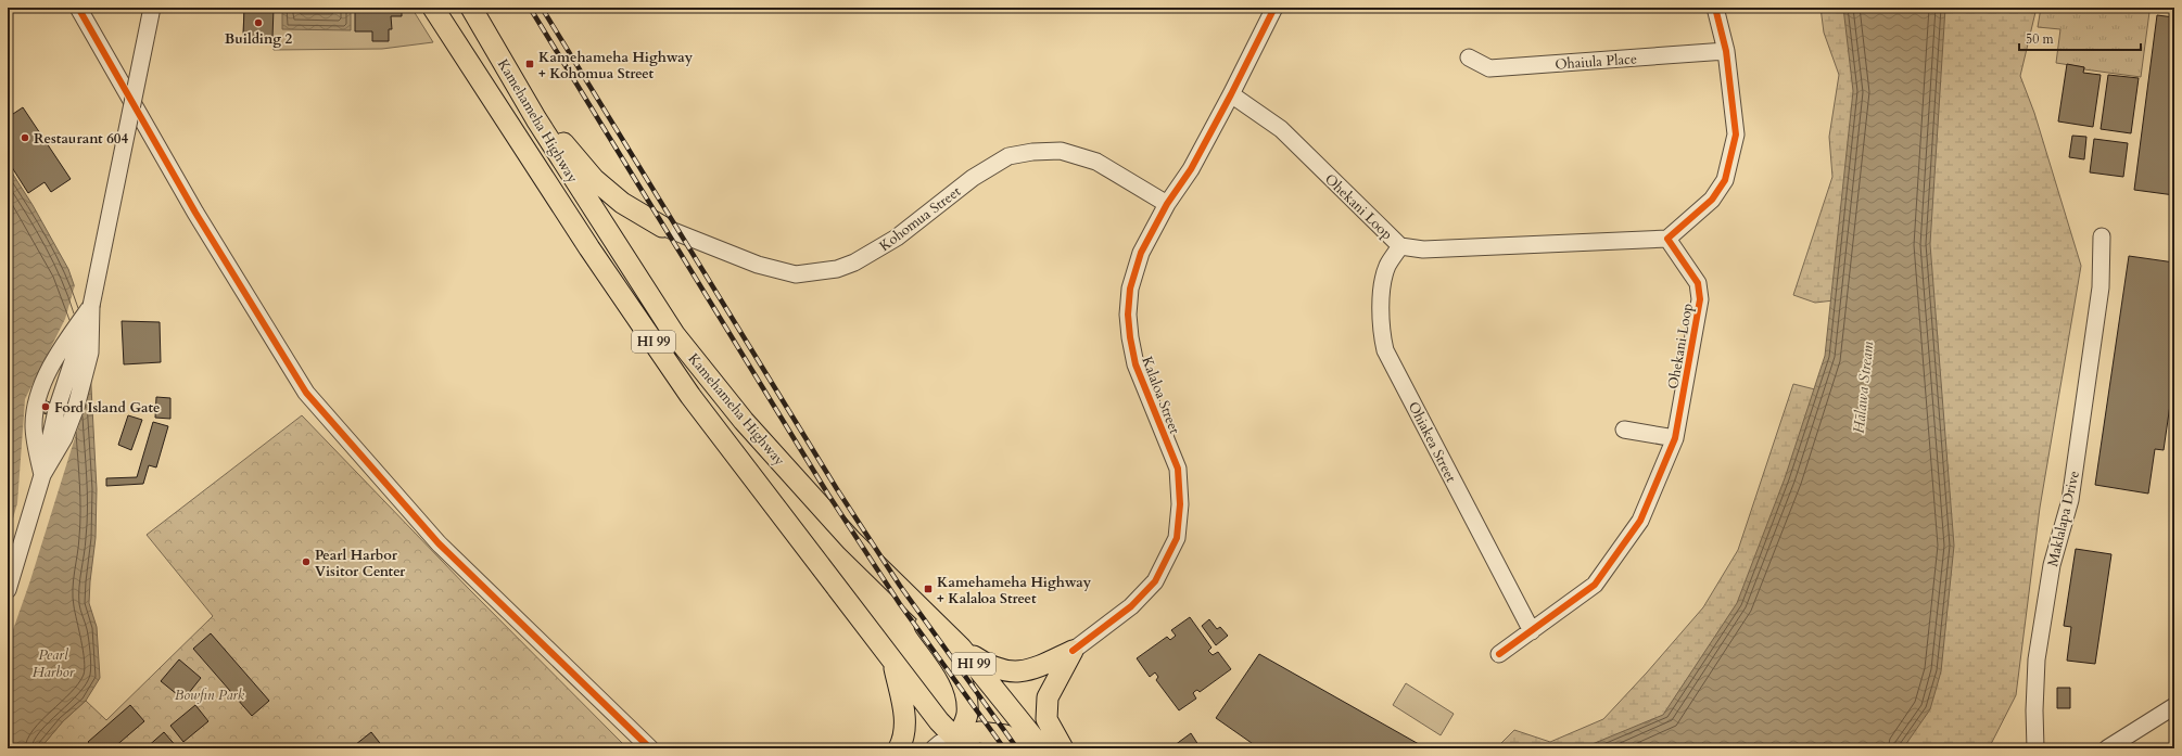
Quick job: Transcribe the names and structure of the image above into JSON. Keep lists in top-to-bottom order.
{
  "streets": {
    "main road": ["Kamehameha Highway", "HI 99"],
    "street": [
      "Ohaiula Place",
      "Ohekani Loop",
      "Kohomua Street",
      "Kalaloa Street",
      "Ohiakea Street",
      "Maklalapa Drive"
    ]
  },
  "crossings": [
    ["Ohekani Loop", "Kalaloa Street"],
    ["Ohekani Loop", "Ohiakea Street"],
    ["Kohomua Street", "Kalaloa Street"]
  ],
  "water": ["Hālawa Stream", "Pearl Harbor"],
  "parks": ["Bowfin Park"],
  "places": {
    "other": [
      "Building 2",
      "Restaurant 604",
      "Ford Island Gate",
      "Pearl Harbor Visitor Center"
    ],
    "transit": ["Kamehameha Highway + Kohomua Street", "Kamehameha Highway + Kalaloa Street"]
  },
  "scale_bar": "50 m"
}
